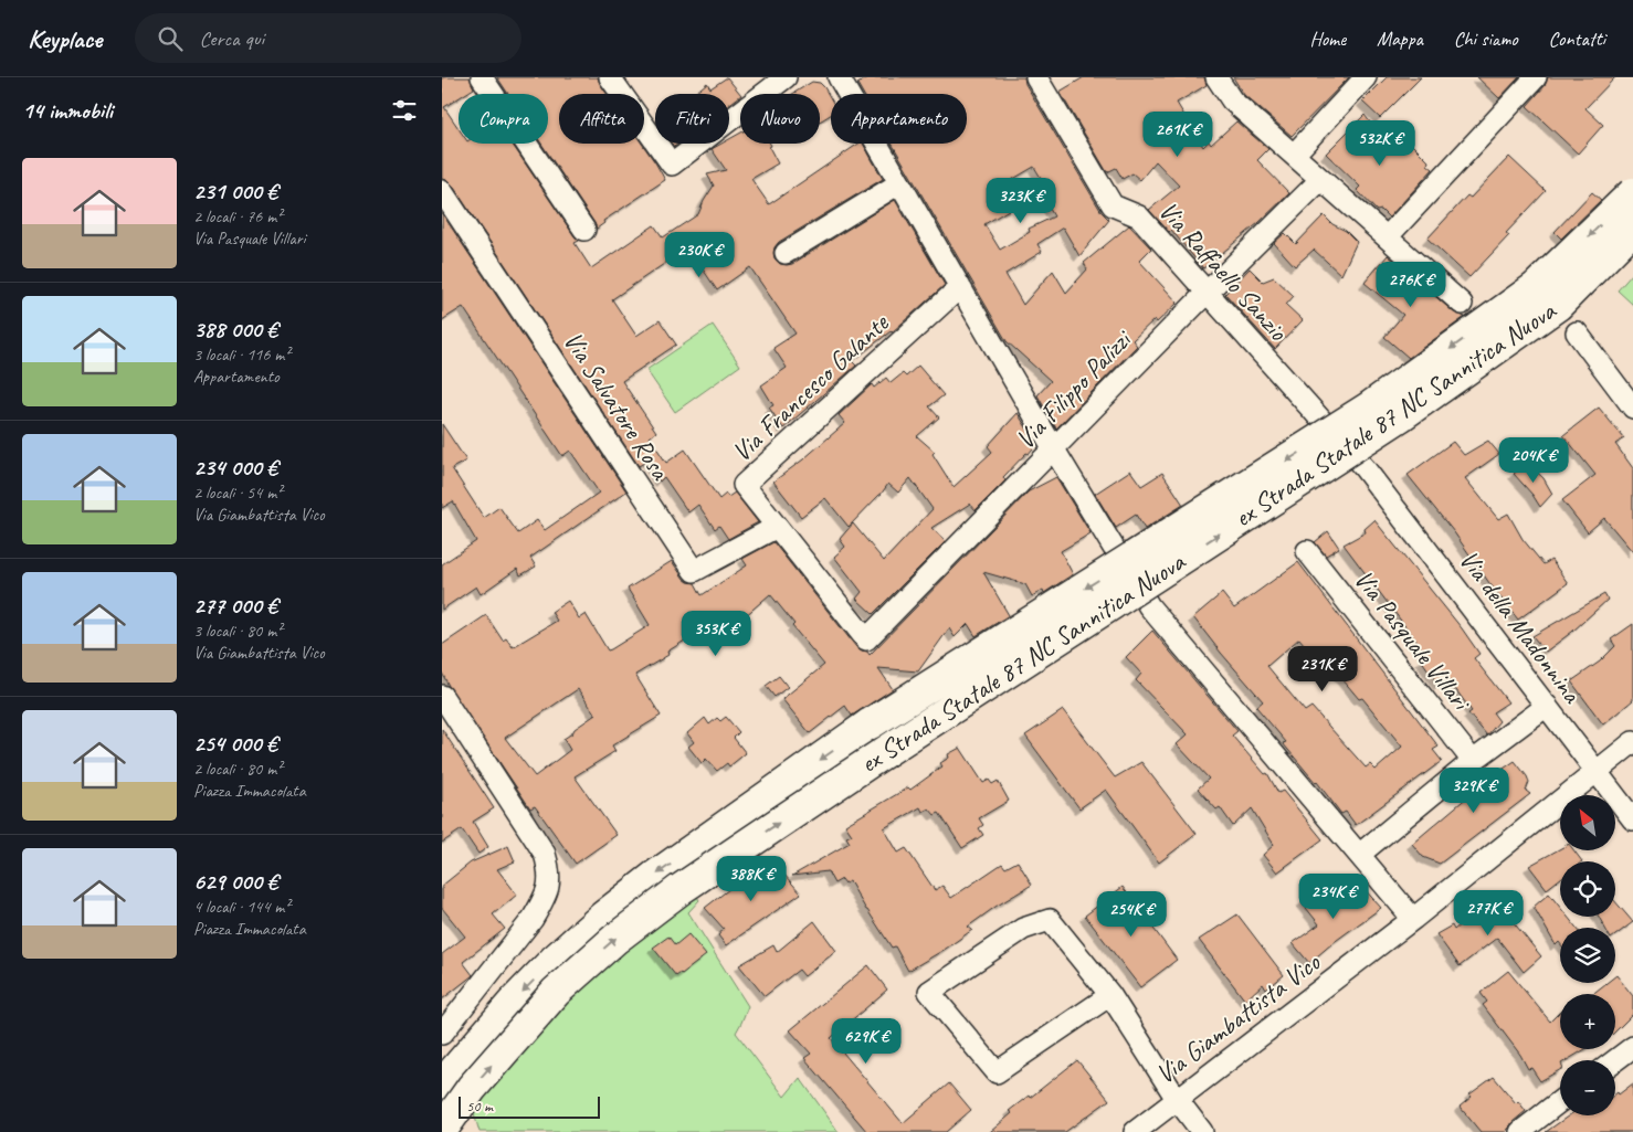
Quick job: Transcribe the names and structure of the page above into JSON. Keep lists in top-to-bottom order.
{
  "streets": {
    "highway": ["ex Strada Statale 87 NC Sannitica Nuova"],
    "street": [
      "Via Raffaello Sanzio",
      "Via Francesco Galante",
      "Via Filippo Palizzi",
      "Via Salvatore Rosa",
      "Via della Madonnina",
      "Via Pasquale Villari",
      "Via Giambattista Vico"
    ]
  },
  "crossings": [
    ["Via Raffaello Sanzio", "Via Filippo Palizzi"],
    ["Via Raffaello Sanzio", "Via della Madonnina"],
    ["Via Francesco Galante", "Via Filippo Palizzi"],
    ["Via Francesco Galante", "Via Salvatore Rosa"],
    ["Via della Madonnina", "Via Giambattista Vico"]
  ],
  "scale_bar": "50 m",
  "north": "top left",
  "page": {
    "header": "Keyplace",
    "search": "Cerca qui",
    "nav": [
      "Home",
      "Mappa",
      "Chi siamo",
      "Contatti"
    ],
    "heading": "14 immobili",
    "chip": [
      "Compra",
      "Affitta",
      "Filtri",
      "Nuovo",
      "Appartamento"
    ],
    "price": [
      "261K €",
      "532K €",
      "323K €",
      "230K €",
      "276K €",
      "204K €",
      "353K €",
      "231K €",
      "329K €",
      "388K €",
      "234K €",
      "277K €",
      "254K €",
      "629K €"
    ],
    "list": [
      {
        "name": "231 000 €",
        "note": "2 locali · 76 m² · Via Pasquale Villari"
      },
      {
        "name": "388 000 €",
        "note": "3 locali · 116 m² · Appartamento"
      },
      {
        "name": "234 000 €",
        "note": "2 locali · 54 m² · Via Giambattista Vico"
      },
      {
        "name": "277 000 €",
        "note": "3 locali · 80 m² · Via Giambattista Vico"
      },
      {
        "name": "254 000 €",
        "note": "2 locali · 80 m² · Piazza Immacolata"
      },
      {
        "name": "629 000 €",
        "note": "4 locali · 144 m² · Piazza Immacolata"
      }
    ],
    "map_buttons": ["+", "−"],
    "scale": "50 m"
  }
}
